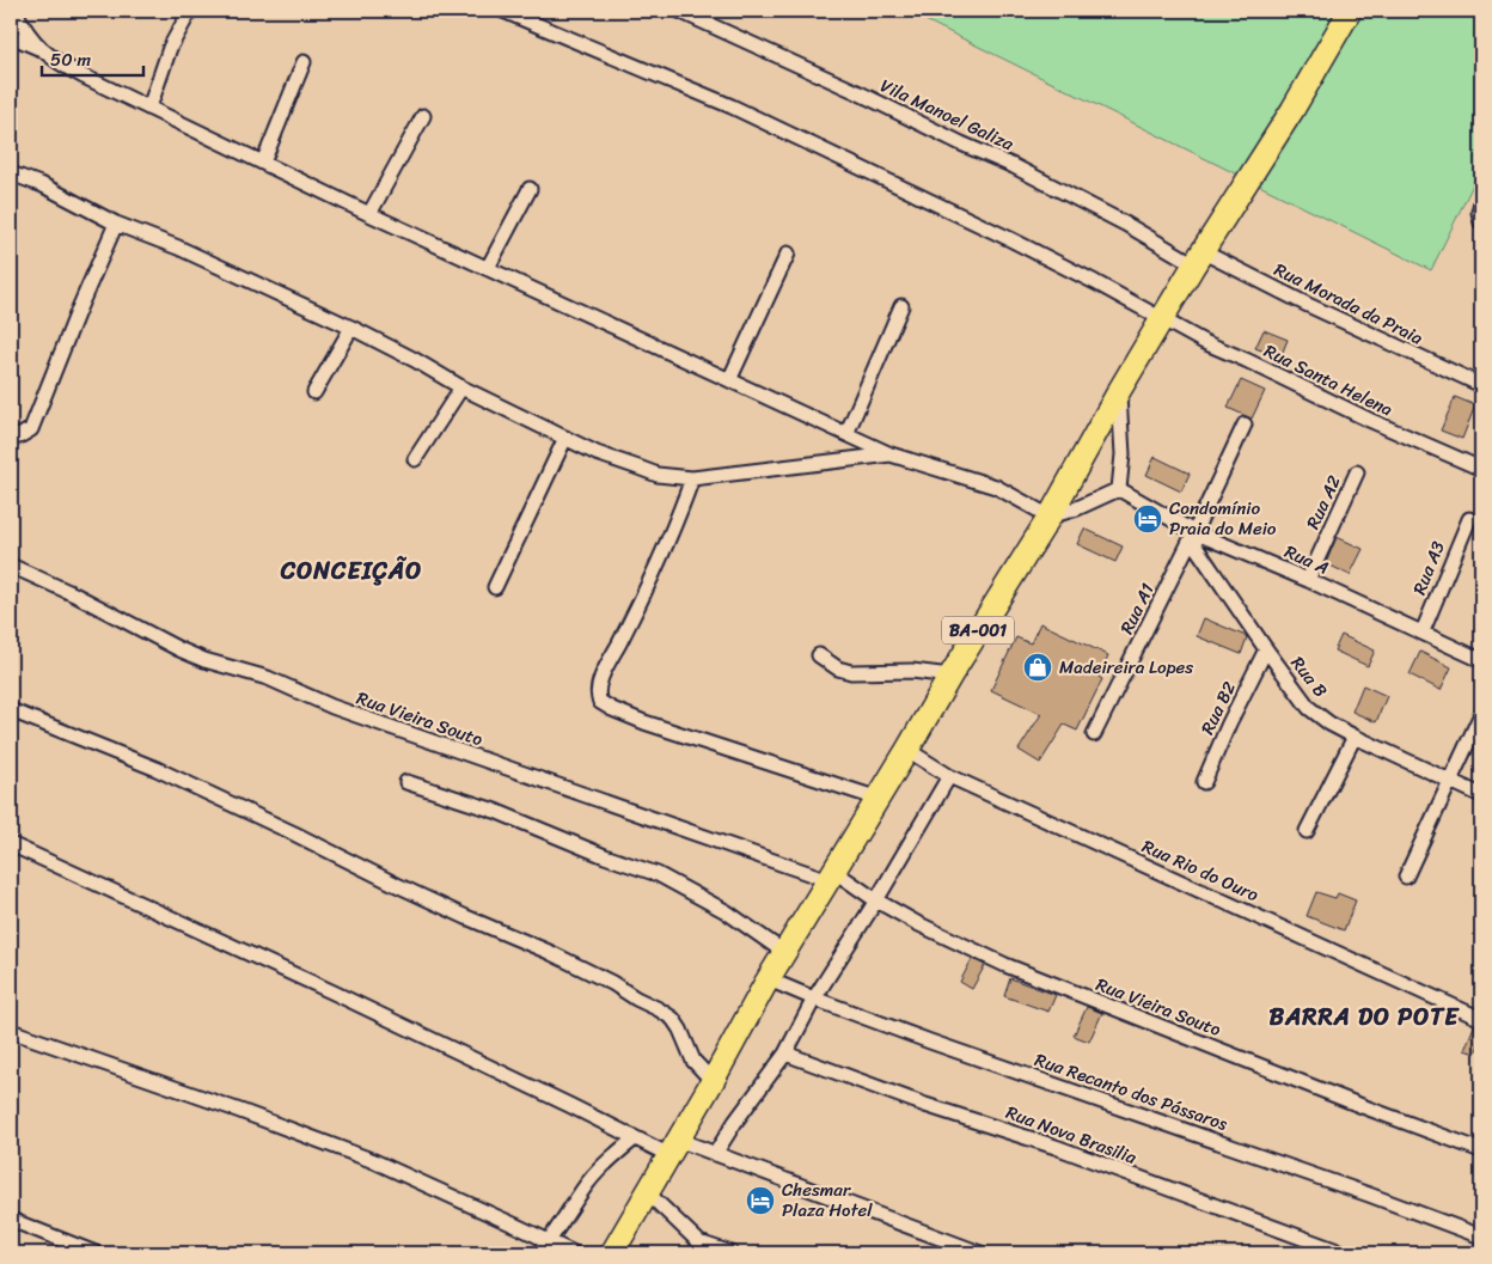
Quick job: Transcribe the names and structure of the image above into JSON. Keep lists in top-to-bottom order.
{
  "streets": {
    "main road": ["BA-001"],
    "street": [
      "Vila Manoel Galiza",
      "Rua Morada da Praia",
      "Rua Santa Helena",
      "Rua A2",
      "Rua A",
      "Rua A3",
      "Rua A1",
      "Rua B",
      "Rua B2",
      "Rua Vieira Souto",
      "Rua Rio do Ouro",
      "Rua Recanto dos Pássaros",
      "Rua Nova Brasilia"
    ]
  },
  "crossings": [
    ["Vila Manoel Galiza", "Rua Morada da Praia"],
    ["Vila Manoel Galiza", "BA-001"],
    ["Rua Morada da Praia", "BA-001"],
    ["Rua Santa Helena", "BA-001"],
    ["Rua A2", "Rua A"],
    ["Rua A", "Rua A3"],
    ["Rua A", "Rua A1"],
    ["Rua A", "Rua B"],
    ["Rua A1", "Rua B"],
    ["BA-001", "Rua Vieira Souto"],
    ["BA-001", "Rua Rio do Ouro"],
    ["BA-001", "Rua Recanto dos Pássaros"],
    ["Rua B", "Rua B2"]
  ],
  "districts": ["CONCEIÇÃO", "BARRA DO POTE"],
  "places": {
    "hotel": ["Condomínio Praia do Meio", "Chesmar Plaza Hotel"],
    "shop": ["Madeireira Lopes"]
  },
  "scale_bar": "50 m"
}
